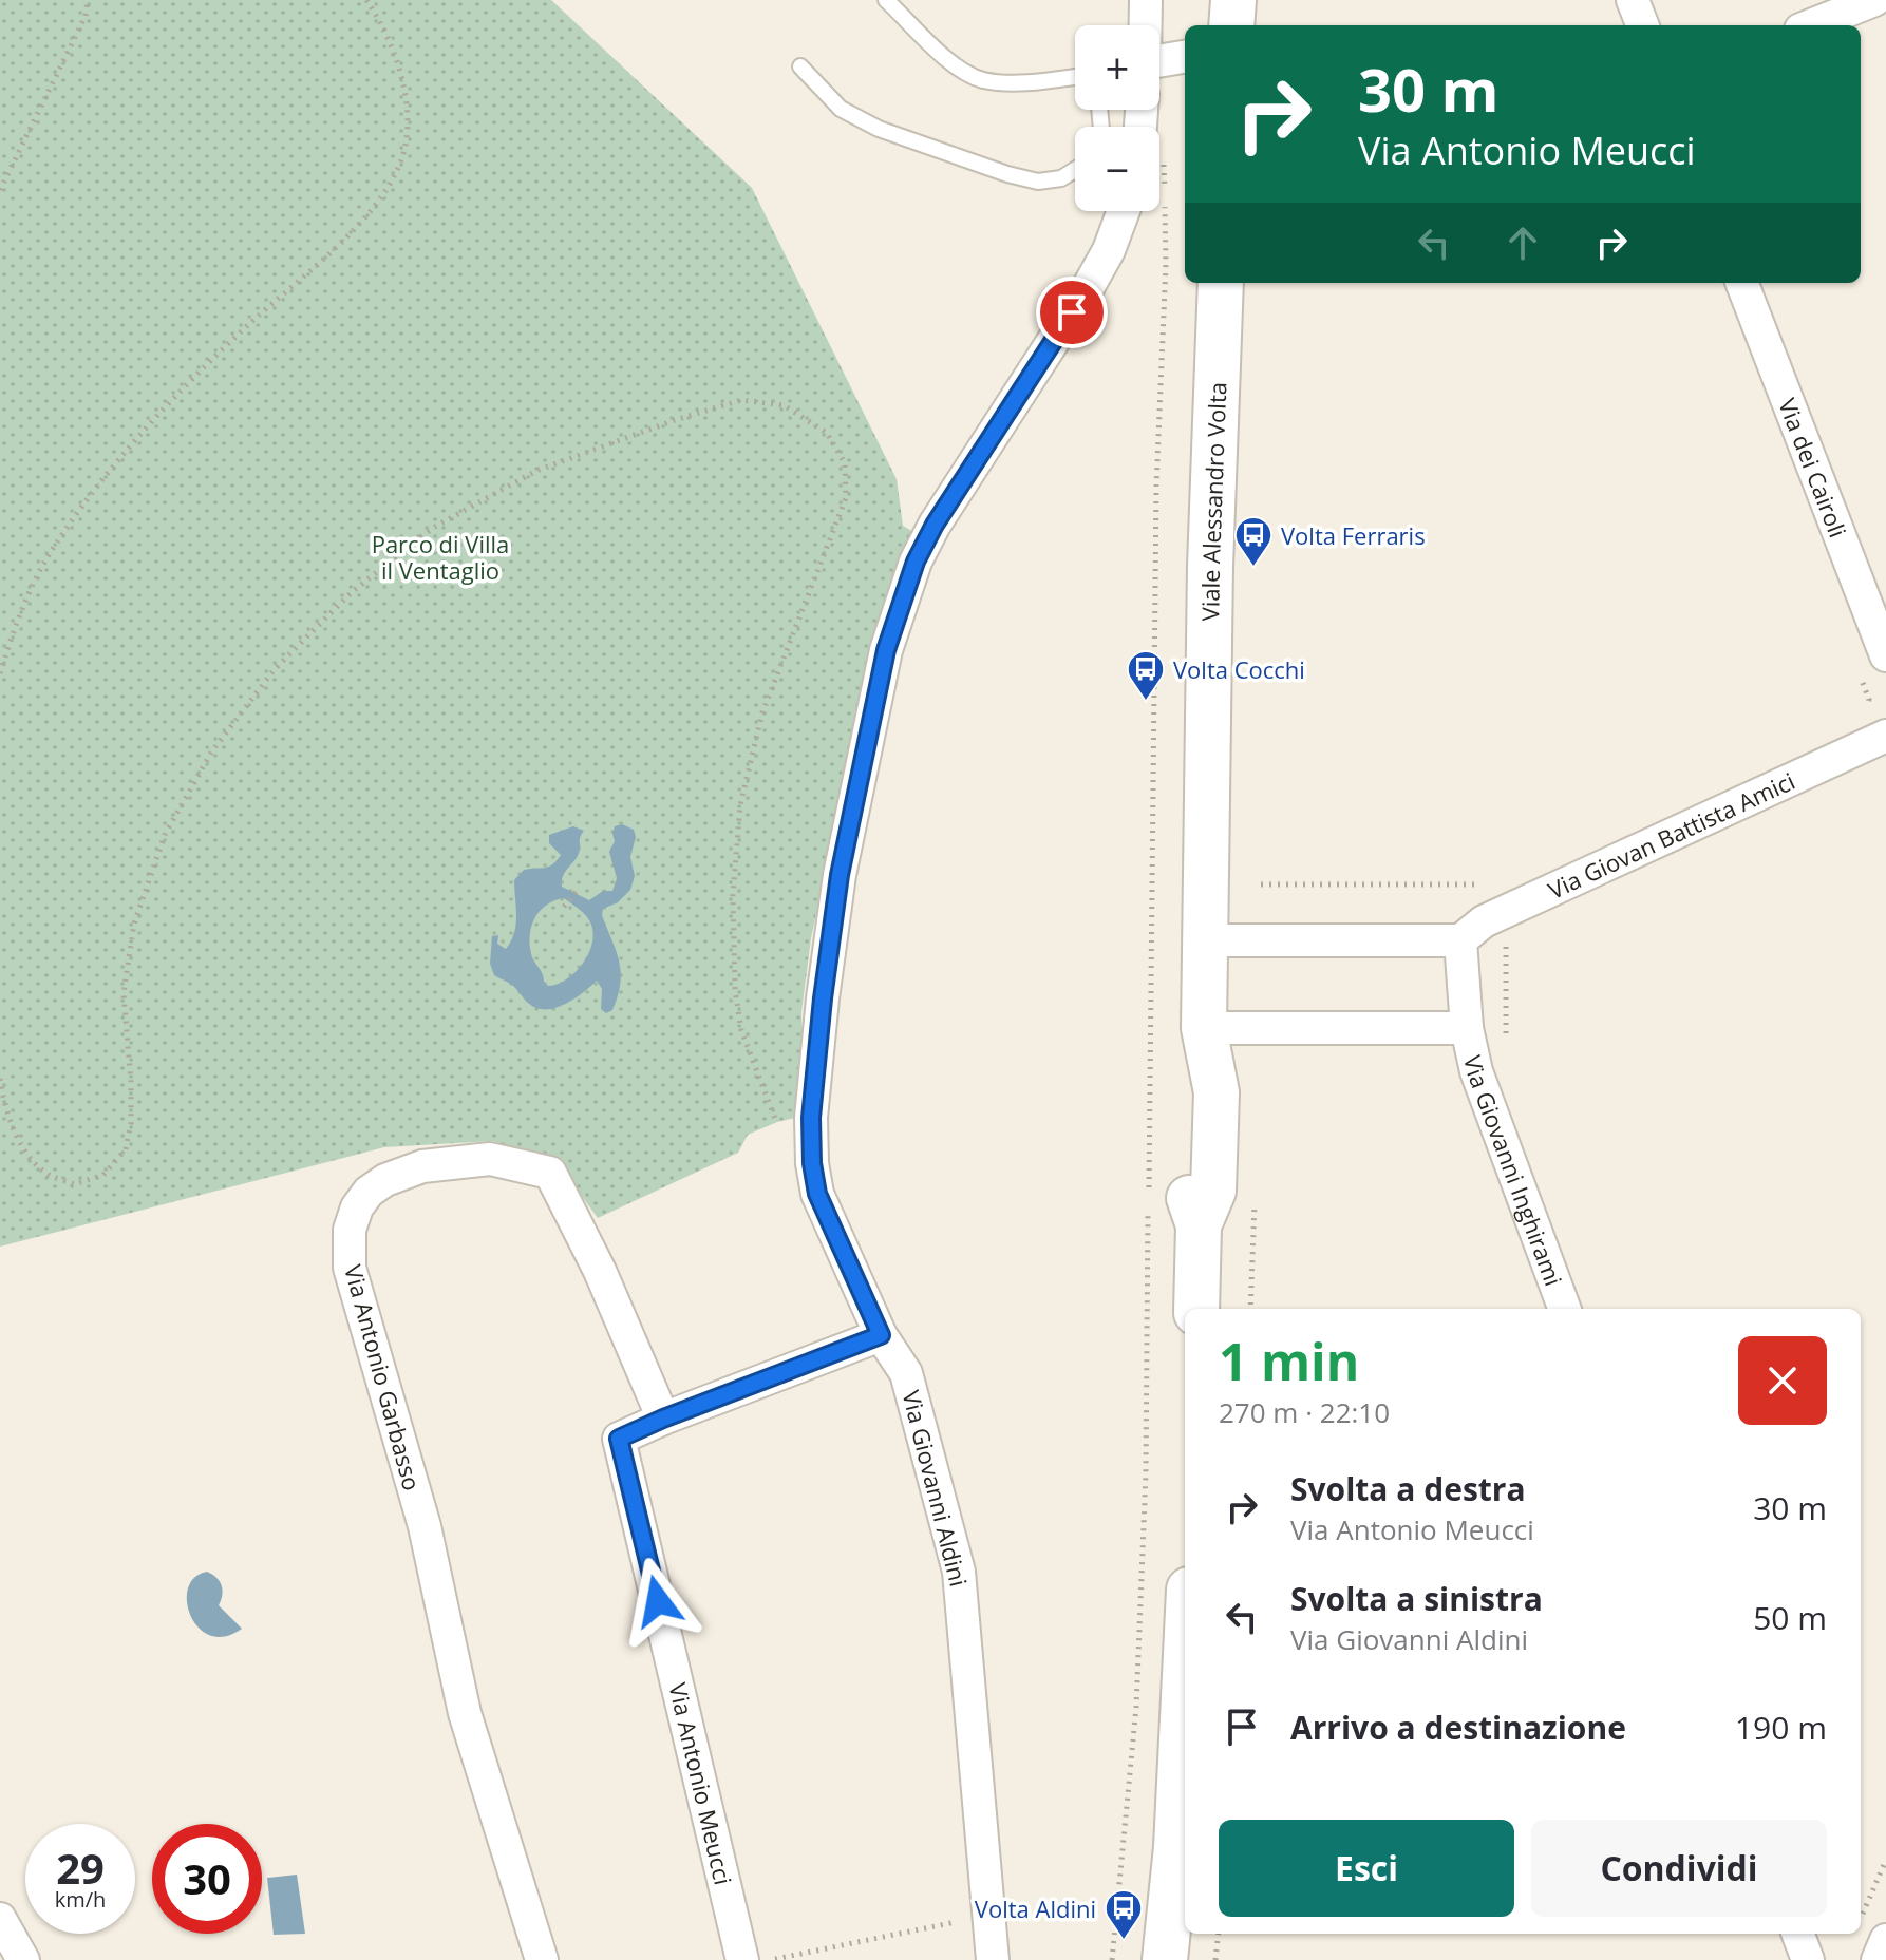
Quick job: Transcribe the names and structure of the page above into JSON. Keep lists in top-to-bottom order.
{
  "streets": {
    "main road": ["Viale Alessandro Volta"],
    "street": [
      "Via dei Cairoli",
      "Via Giovan Battista Amici",
      "Via Giovanni Inghirami",
      "Via Antonio Garbasso",
      "Via Giovanni Aldini",
      "Via Antonio Meucci"
    ]
  },
  "crossings": [
    ["Via Giovan Battista Amici", "Via Giovanni Inghirami"],
    ["Via Antonio Garbasso", "Via Antonio Meucci"],
    ["Via Giovanni Aldini", "Via Antonio Meucci"]
  ],
  "parks": ["Parco di Villa il Ventaglio"],
  "places": {
    "bus stop": ["Volta Ferraris", "Volta Cocchi", "Volta Aldini"]
  },
  "page": {
    "map_buttons": ["+", "−"],
    "turn": ["30 m", "Via Antonio Meucci"],
    "heading": ["1 min", "270 m · 22:10"],
    "list": [
      {
        "name": "Svolta a destra",
        "note": "Via Antonio Meucci",
        "value": "30 m"
      },
      {
        "name": "Svolta a sinistra",
        "note": "Via Giovanni Aldini",
        "value": "50 m"
      },
      {
        "name": "Arrivo a destinazione",
        "value": "190 m"
      }
    ],
    "buttons": ["Esci", "Condividi"],
    "speed": "29 km/h",
    "limit": "30"
  }
}
